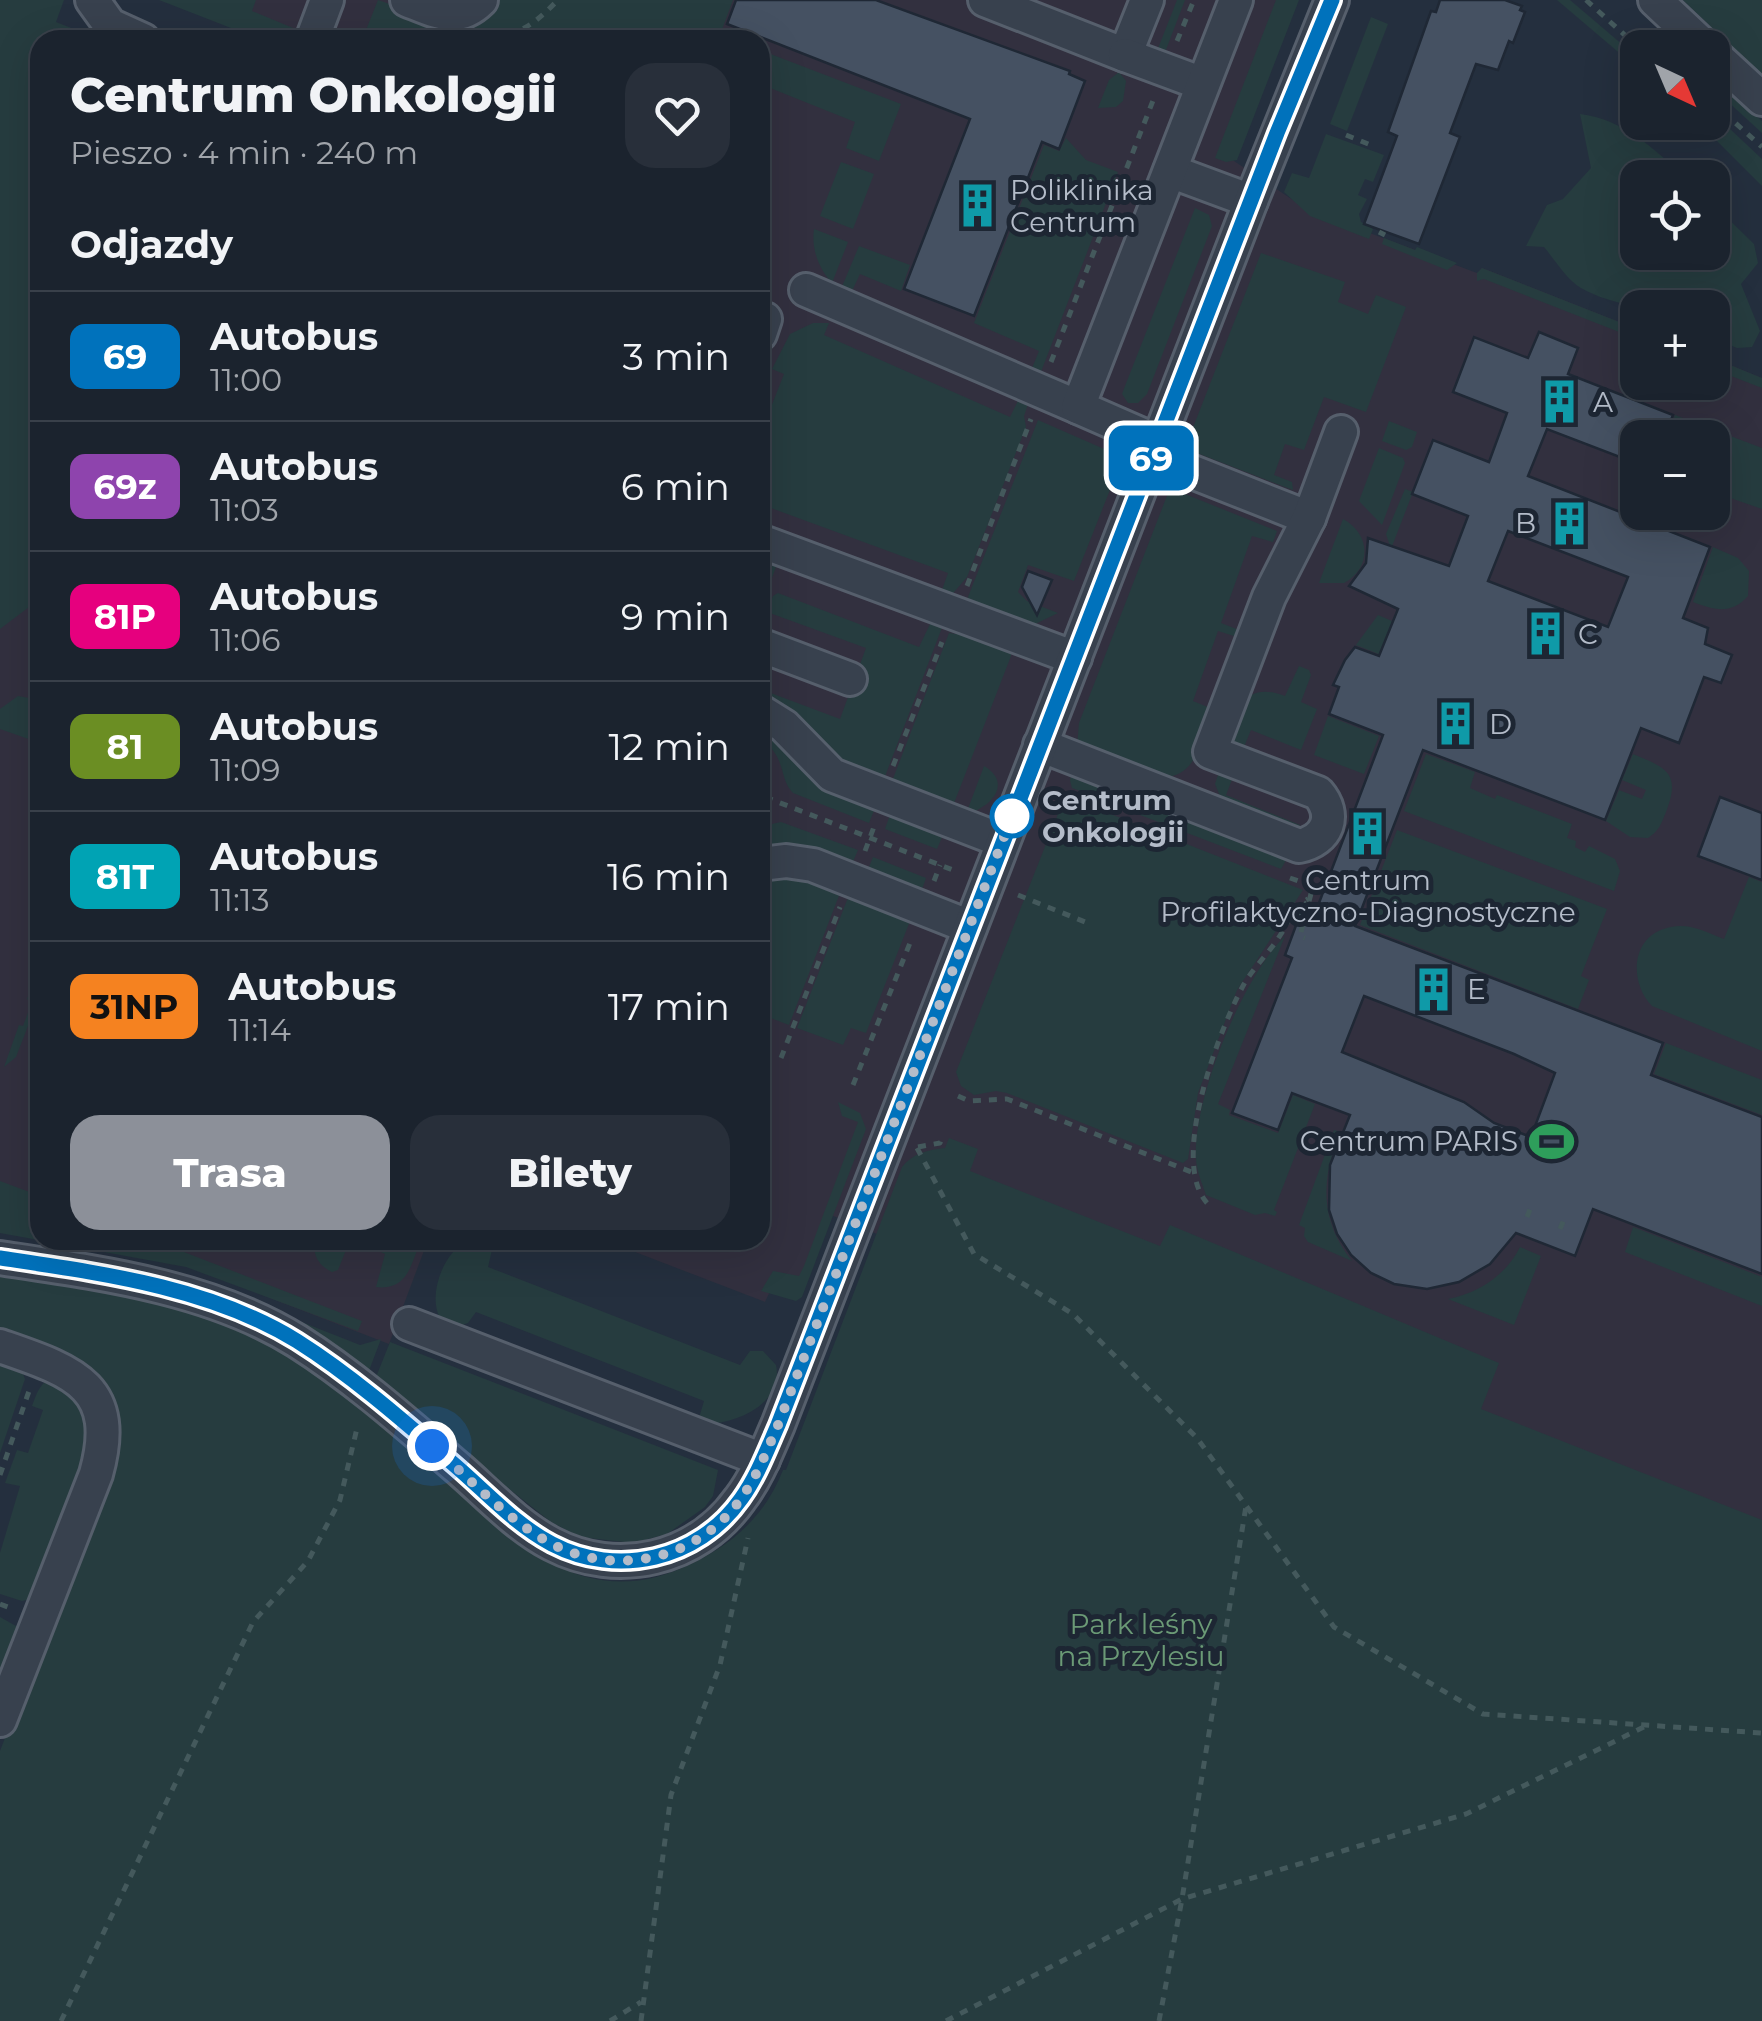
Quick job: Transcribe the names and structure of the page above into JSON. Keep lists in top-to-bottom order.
{
  "parks": ["Park leśny na Przylesiu"],
  "places": {
    "building": [
      "Poliklinika Centrum",
      "A",
      "B",
      "C",
      "D",
      "Centrum Profilaktyczno-Diagnostyczne",
      "E"
    ],
    "other": ["Centrum Onkologii"],
    "sports": ["Centrum PARIS"]
  },
  "lines": ["bus line 69"],
  "north": "bottom right",
  "page": {
    "on_map": "69",
    "map_buttons": ["+", "−"],
    "heading": [
      ["Centrum Onkologii", "Pieszo · 4 min · 240 m"],
      "Odjazdy"
    ],
    "list": [
      {
        "mark": "69",
        "name": "Autobus",
        "note": "11:00",
        "value": "3 min"
      },
      {
        "mark": "69z",
        "name": "Autobus",
        "note": "11:03",
        "value": "6 min"
      },
      {
        "mark": "81P",
        "name": "Autobus",
        "note": "11:06",
        "value": "9 min"
      },
      {
        "mark": "81",
        "name": "Autobus",
        "note": "11:09",
        "value": "12 min"
      },
      {
        "mark": "81T",
        "name": "Autobus",
        "note": "11:13",
        "value": "16 min"
      },
      {
        "mark": "31NP",
        "name": "Autobus",
        "note": "11:14",
        "value": "17 min"
      }
    ],
    "buttons": ["Trasa", "Bilety"]
  }
}
